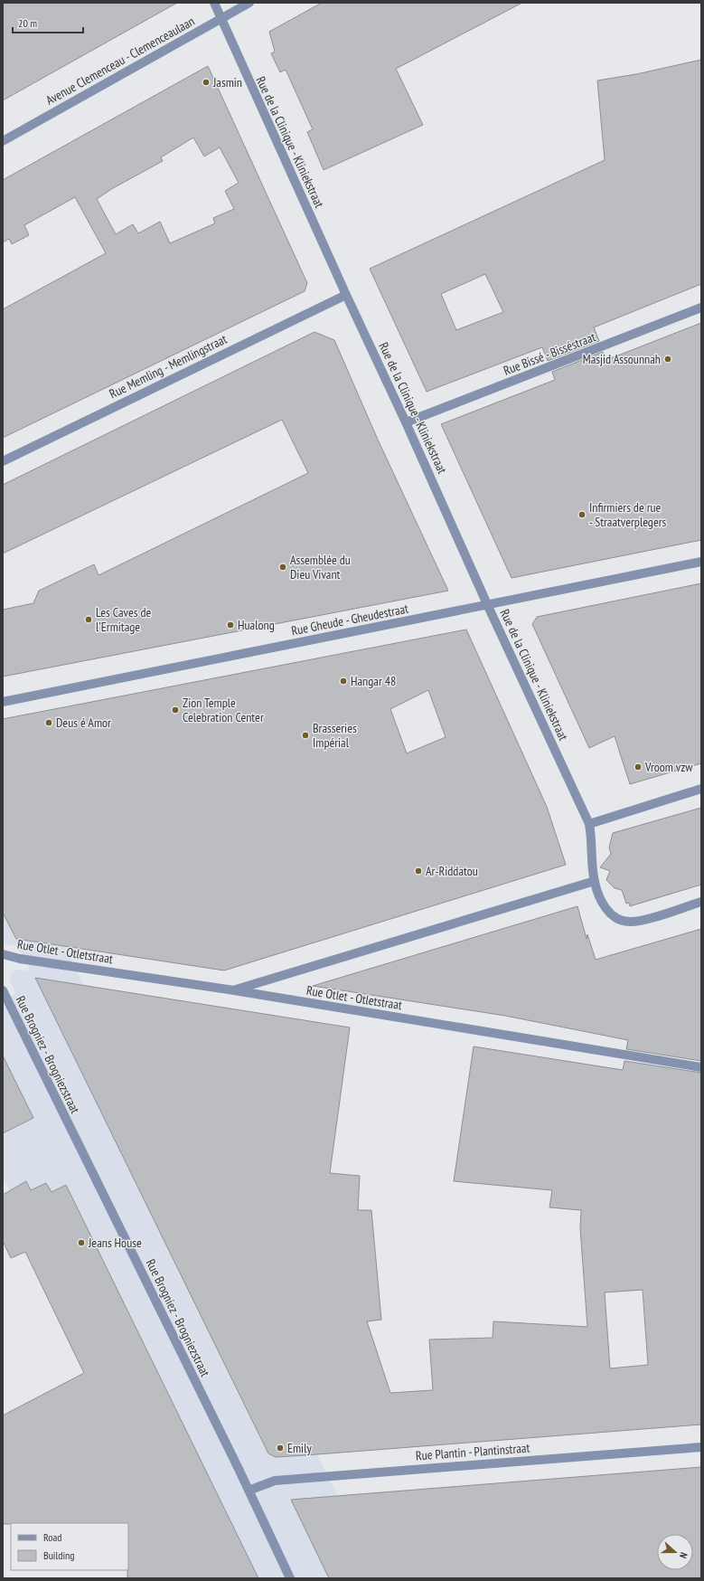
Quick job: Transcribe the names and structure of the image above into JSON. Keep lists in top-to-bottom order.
{
  "streets": {
    "street": [
      "Avenue Clemenceau - Clemenceaulaan",
      "Rue de la Clinique - Kliniekstraat",
      "Rue Bissé - Bisséstraat",
      "Rue Memling - Memlingstraat",
      "Rue Gheude - Gheudestraat",
      "Rue Otlet - Otletstraat",
      "Rue Brogniez - Brogniezstraat",
      "Rue Plantin - Plantinstraat"
    ]
  },
  "crossings": [
    ["Avenue Clemenceau - Clemenceaulaan", "Rue de la Clinique - Kliniekstraat"],
    ["Rue de la Clinique - Kliniekstraat", "Rue Bissé - Bisséstraat"],
    ["Rue de la Clinique - Kliniekstraat", "Rue Memling - Memlingstraat"],
    ["Rue de la Clinique - Kliniekstraat", "Rue Gheude - Gheudestraat"],
    ["Rue Brogniez - Brogniezstraat", "Rue Plantin - Plantinstraat"]
  ],
  "places": [
    "Jasmin",
    "Masjid Assounnah",
    "Infirmiers de rue - Straatverplegers",
    "Assemblée du Dieu Vivant",
    "Les Caves de l'Ermitage",
    "Hualong",
    "Hangar 48",
    "Zion Temple Celebration Center",
    "Deus é Amor",
    "Brasseries Impérial",
    "Vroom vzw",
    "Ar-Riddatou",
    "Jeans House",
    "Emily"
  ],
  "legend": ["Road", "Building"],
  "scale_bar": "20 m",
  "north": "right"
}
